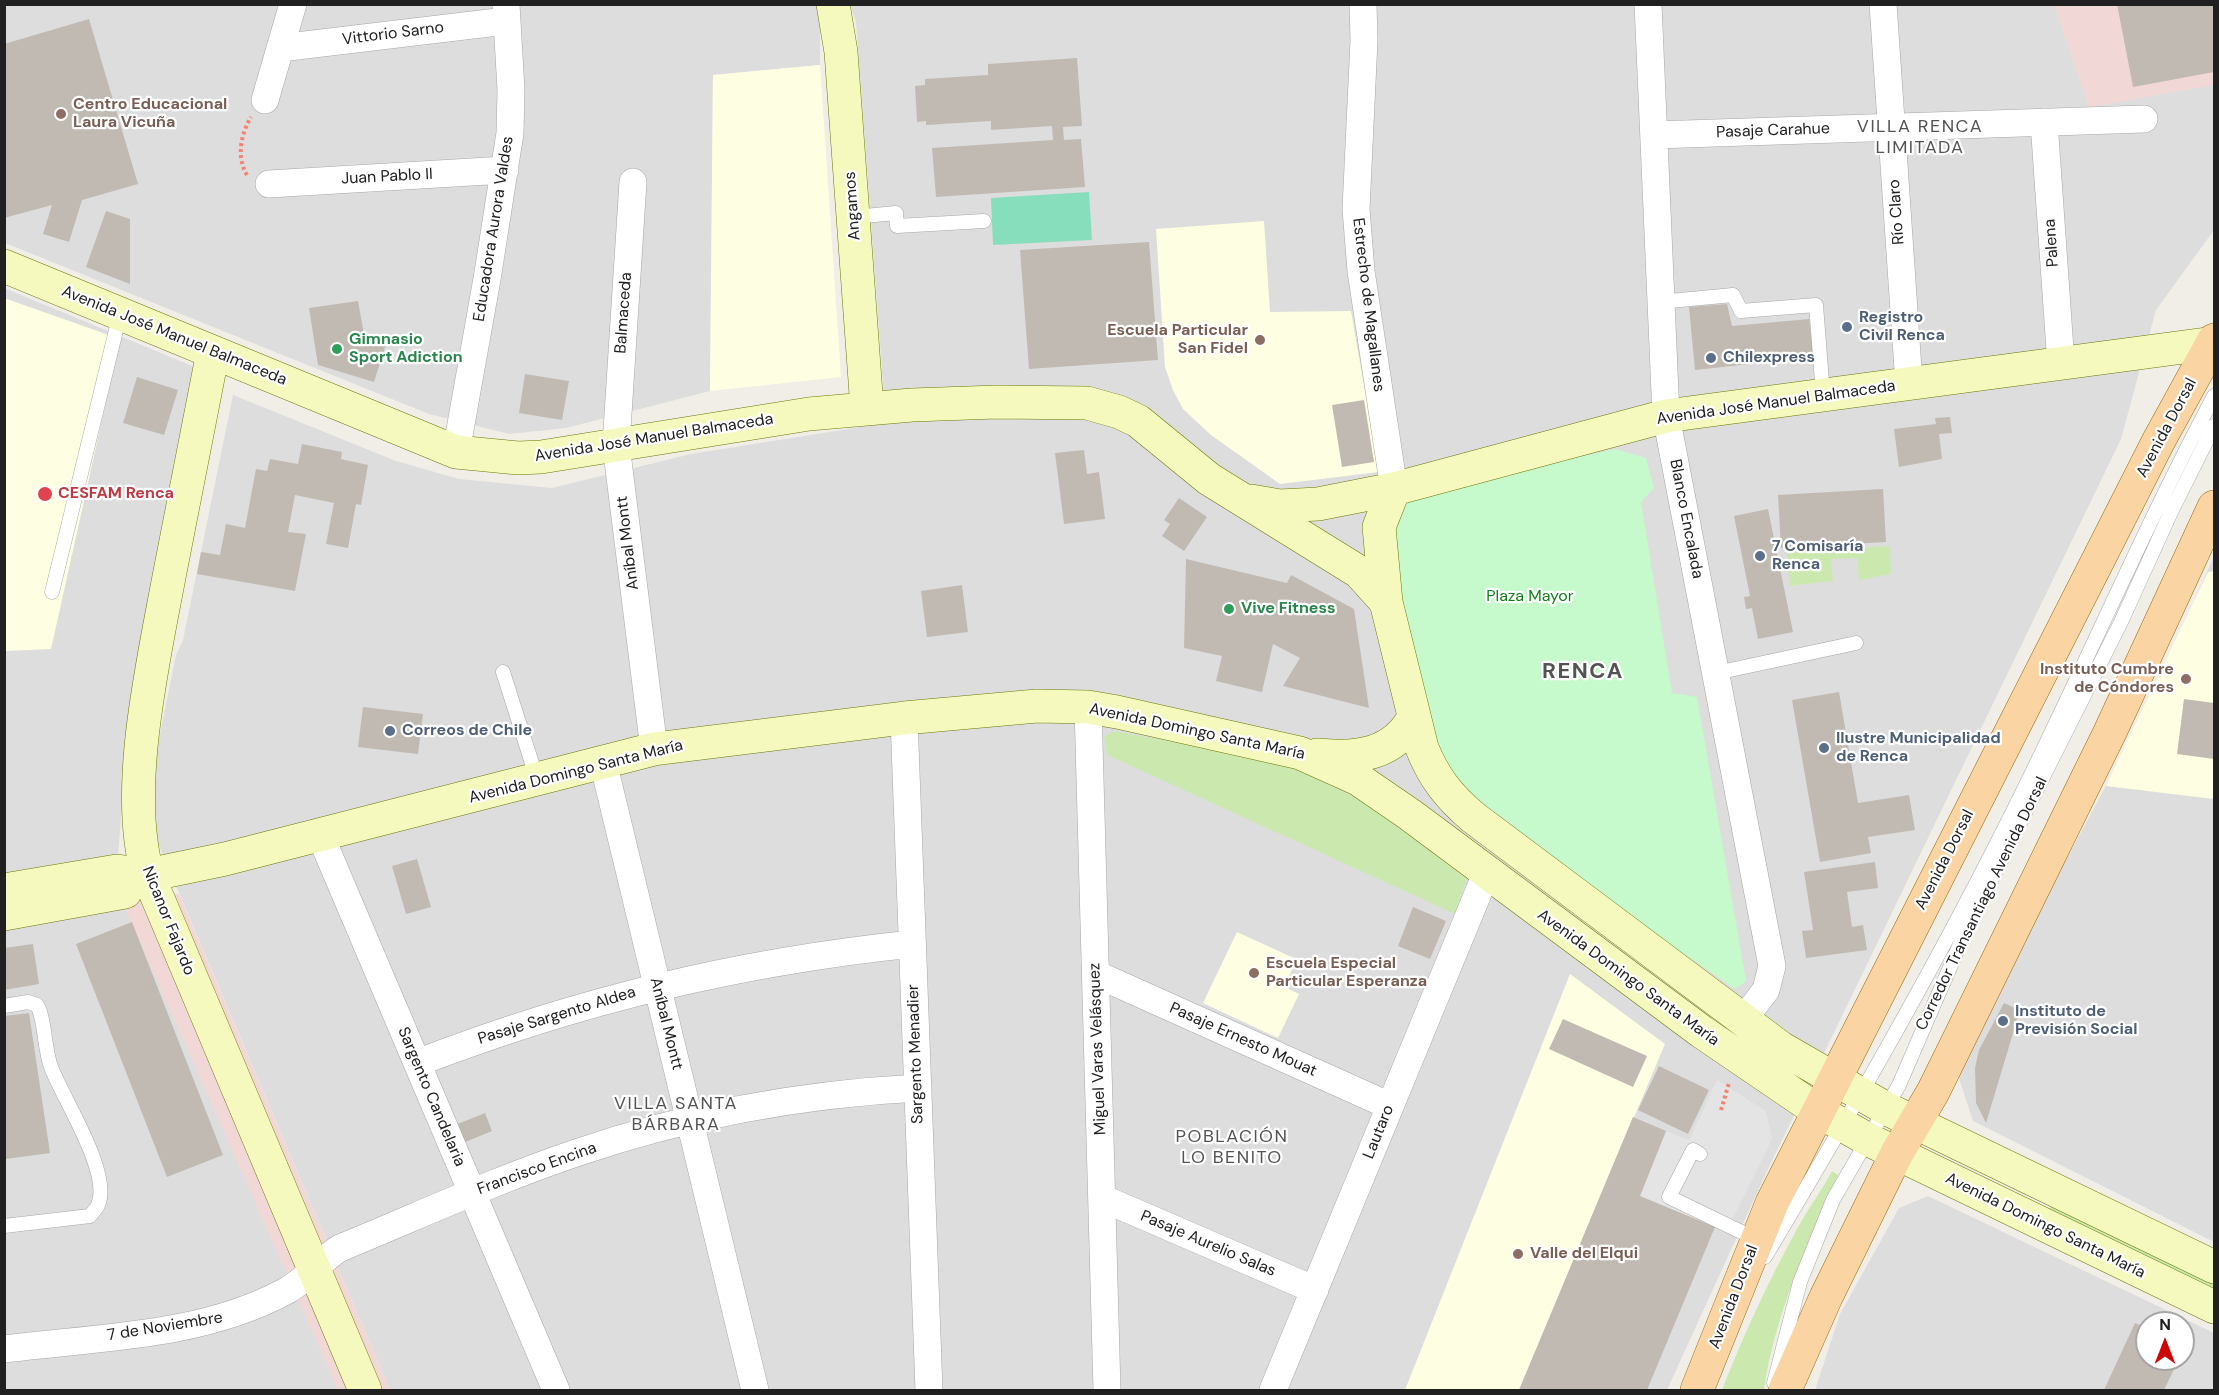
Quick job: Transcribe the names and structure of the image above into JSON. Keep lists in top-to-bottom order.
{
  "streets": {
    "main road": [
      "Angamos",
      "Avenida José Manuel Balmaceda",
      "Avenida Dorsal",
      "Avenida Domingo Santa María",
      "Nicanor Fajardo"
    ],
    "street": [
      "Vittorio Sarno",
      "Pasaje Carahue",
      "Juan Pablo II",
      "Río Claro",
      "Educadora Aurora Valdes",
      "Palena",
      "Estrecho de Magallanes",
      "Balmaceda",
      "Blanco Encalada",
      "Aníbal Montt",
      "Pasaje Sargento Aldea",
      "Pasaje Ernesto Mouat",
      "Miguel Varas Velásquez",
      "Sargento Menadier",
      "Sargento Candelaria",
      "Lautaro",
      "Francisco Encina",
      "Pasaje Aurelio Salas",
      "7 de Noviembre"
    ],
    "lane": ["Corredor Transantiago Avenida Dorsal"]
  },
  "crossings": [
    ["Vittorio Sarno", "Educadora Aurora Valdes"],
    ["Pasaje Carahue", "Río Claro"],
    ["Pasaje Carahue", "Palena"],
    ["Pasaje Carahue", "Blanco Encalada"],
    ["Juan Pablo II", "Educadora Aurora Valdes"],
    ["Angamos", "Avenida José Manuel Balmaceda"],
    ["Río Claro", "Avenida José Manuel Balmaceda"],
    ["Educadora Aurora Valdes", "Avenida José Manuel Balmaceda"],
    ["Palena", "Avenida José Manuel Balmaceda"],
    ["Estrecho de Magallanes", "Avenida José Manuel Balmaceda"],
    ["Balmaceda", "Avenida José Manuel Balmaceda"],
    ["Balmaceda", "Aníbal Montt"],
    ["Avenida José Manuel Balmaceda", "Avenida Dorsal"],
    ["Avenida José Manuel Balmaceda", "Blanco Encalada"],
    ["Avenida José Manuel Balmaceda", "Aníbal Montt"],
    ["Avenida José Manuel Balmaceda", "Avenida Domingo Santa María"],
    ["Avenida José Manuel Balmaceda", "Nicanor Fajardo"],
    ["Avenida Dorsal", "Avenida Domingo Santa María"],
    ["Avenida Dorsal", "Corredor Transantiago Avenida Dorsal"],
    ["Blanco Encalada", "Avenida Domingo Santa María"],
    ["Aníbal Montt", "Avenida Domingo Santa María"],
    ["Aníbal Montt", "Pasaje Sargento Aldea"],
    ["Aníbal Montt", "Francisco Encina"],
    ["Avenida Domingo Santa María", "Corredor Transantiago Avenida Dorsal"],
    ["Avenida Domingo Santa María", "Nicanor Fajardo"],
    ["Avenida Domingo Santa María", "Miguel Varas Velásquez"],
    ["Avenida Domingo Santa María", "Sargento Menadier"],
    ["Avenida Domingo Santa María", "Sargento Candelaria"],
    ["Avenida Domingo Santa María", "Lautaro"],
    ["Nicanor Fajardo", "Francisco Encina"],
    ["Nicanor Fajardo", "7 de Noviembre"],
    ["Pasaje Sargento Aldea", "Sargento Menadier"],
    ["Pasaje Sargento Aldea", "Sargento Candelaria"],
    ["Pasaje Ernesto Mouat", "Miguel Varas Velásquez"],
    ["Pasaje Ernesto Mouat", "Lautaro"],
    ["Miguel Varas Velásquez", "Pasaje Aurelio Salas"],
    ["Sargento Menadier", "Francisco Encina"],
    ["Sargento Candelaria", "Francisco Encina"],
    ["Lautaro", "Pasaje Aurelio Salas"],
    ["Francisco Encina", "7 de Noviembre"]
  ],
  "districts": [
    "VILLA RENCA LIMITADA",
    "RENCA",
    "VILLA SANTA BÁRBARA",
    "POBLACIÓN LO BENITO"
  ],
  "parks": ["Plaza Mayor"],
  "places": [
    "Centro Educacional Laura Vicuña",
    "Registro Civil Renca",
    "Escuela Particular San Fidel",
    "Gimnasio Sport Adiction",
    "Chilexpress",
    "CESFAM Renca",
    "7 Comisaría Renca",
    "Vive Fitness",
    "Instituto Cumbre de Cóndores",
    "Correos de Chile",
    "Ilustre Municipalidad de Renca",
    "Escuela Especial Particular Esperanza",
    "Instituto de Previsión Social",
    "Valle del Elqui"
  ],
  "north": "top"
}
